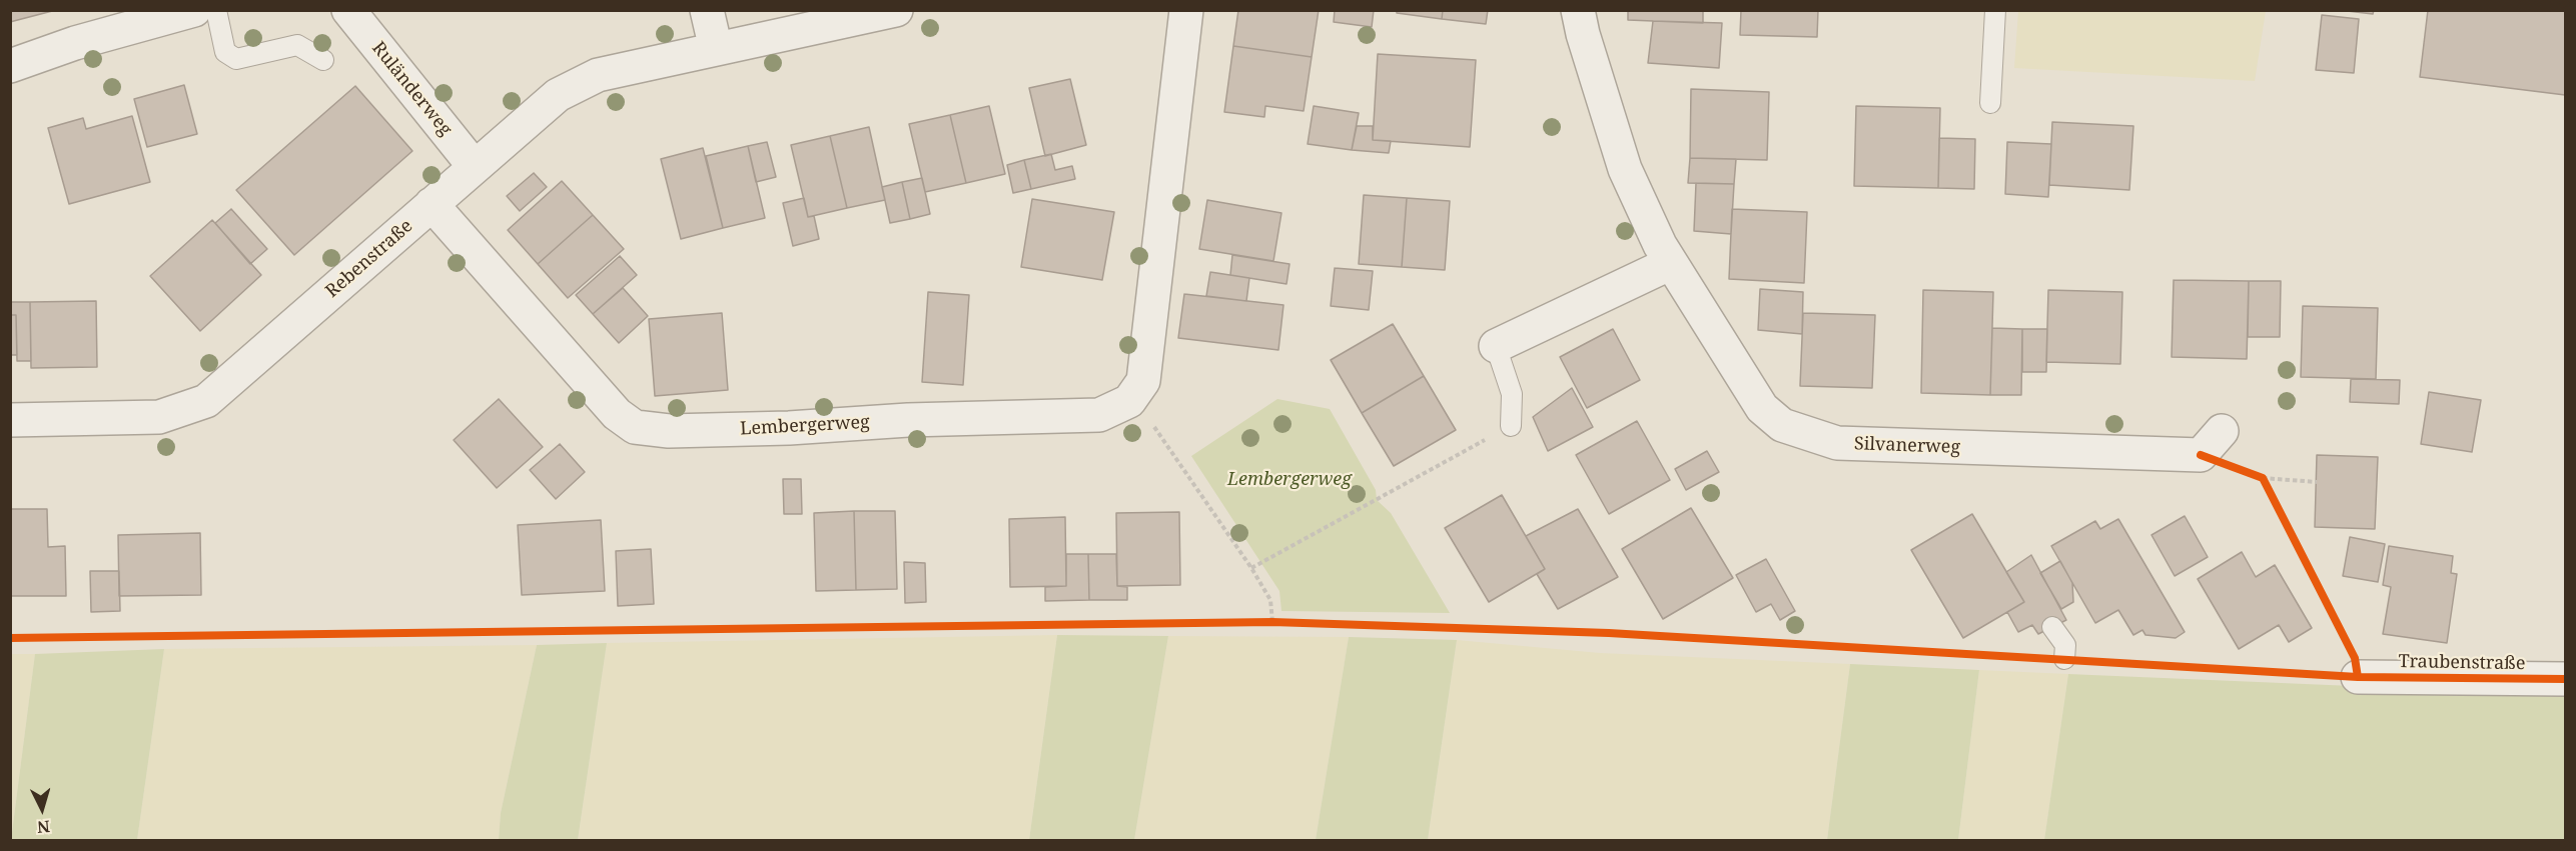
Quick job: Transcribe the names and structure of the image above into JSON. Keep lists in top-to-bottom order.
{
  "streets": {
    "street": [
      "Ruländerweg",
      "Rebenstraße",
      "Lembergerweg",
      "Silvanerweg",
      "Traubenstraße"
    ]
  },
  "crossings": [
    ["Ruländerweg", "Rebenstraße"],
    ["Rebenstraße", "Lembergerweg"]
  ],
  "parks": ["Lembergerweg"],
  "north": "bottom"
}
